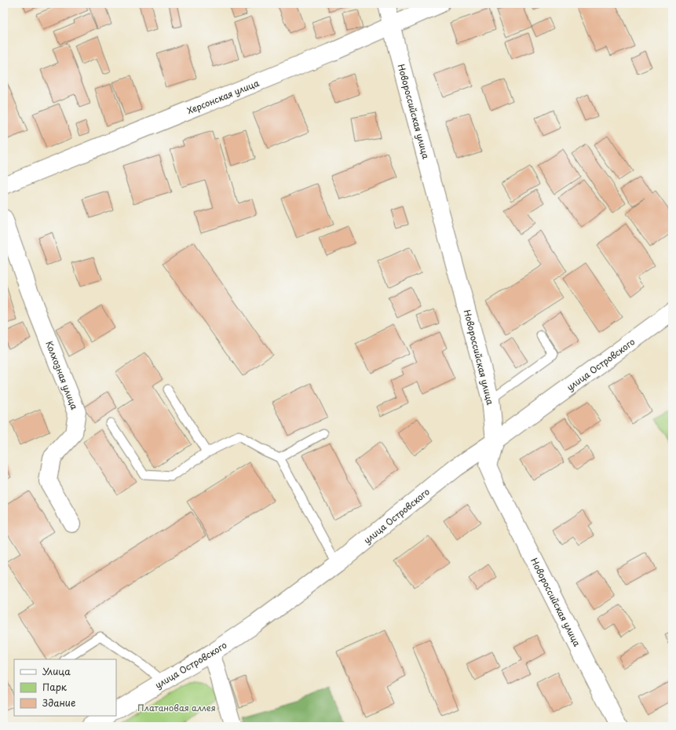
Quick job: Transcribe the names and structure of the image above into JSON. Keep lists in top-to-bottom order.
{
  "streets": {
    "street": [
      "Херсонская улица",
      "Новороссийская улица",
      "улица Островского",
      "Колхозная улица"
    ]
  },
  "crossings": [
    ["Херсонская улица", "Новороссийская улица"],
    ["Новороссийская улица", "улица Островского"]
  ],
  "parks": ["Платановая аллея"],
  "legend": ["Улица", "Парк", "Здание"]
}
